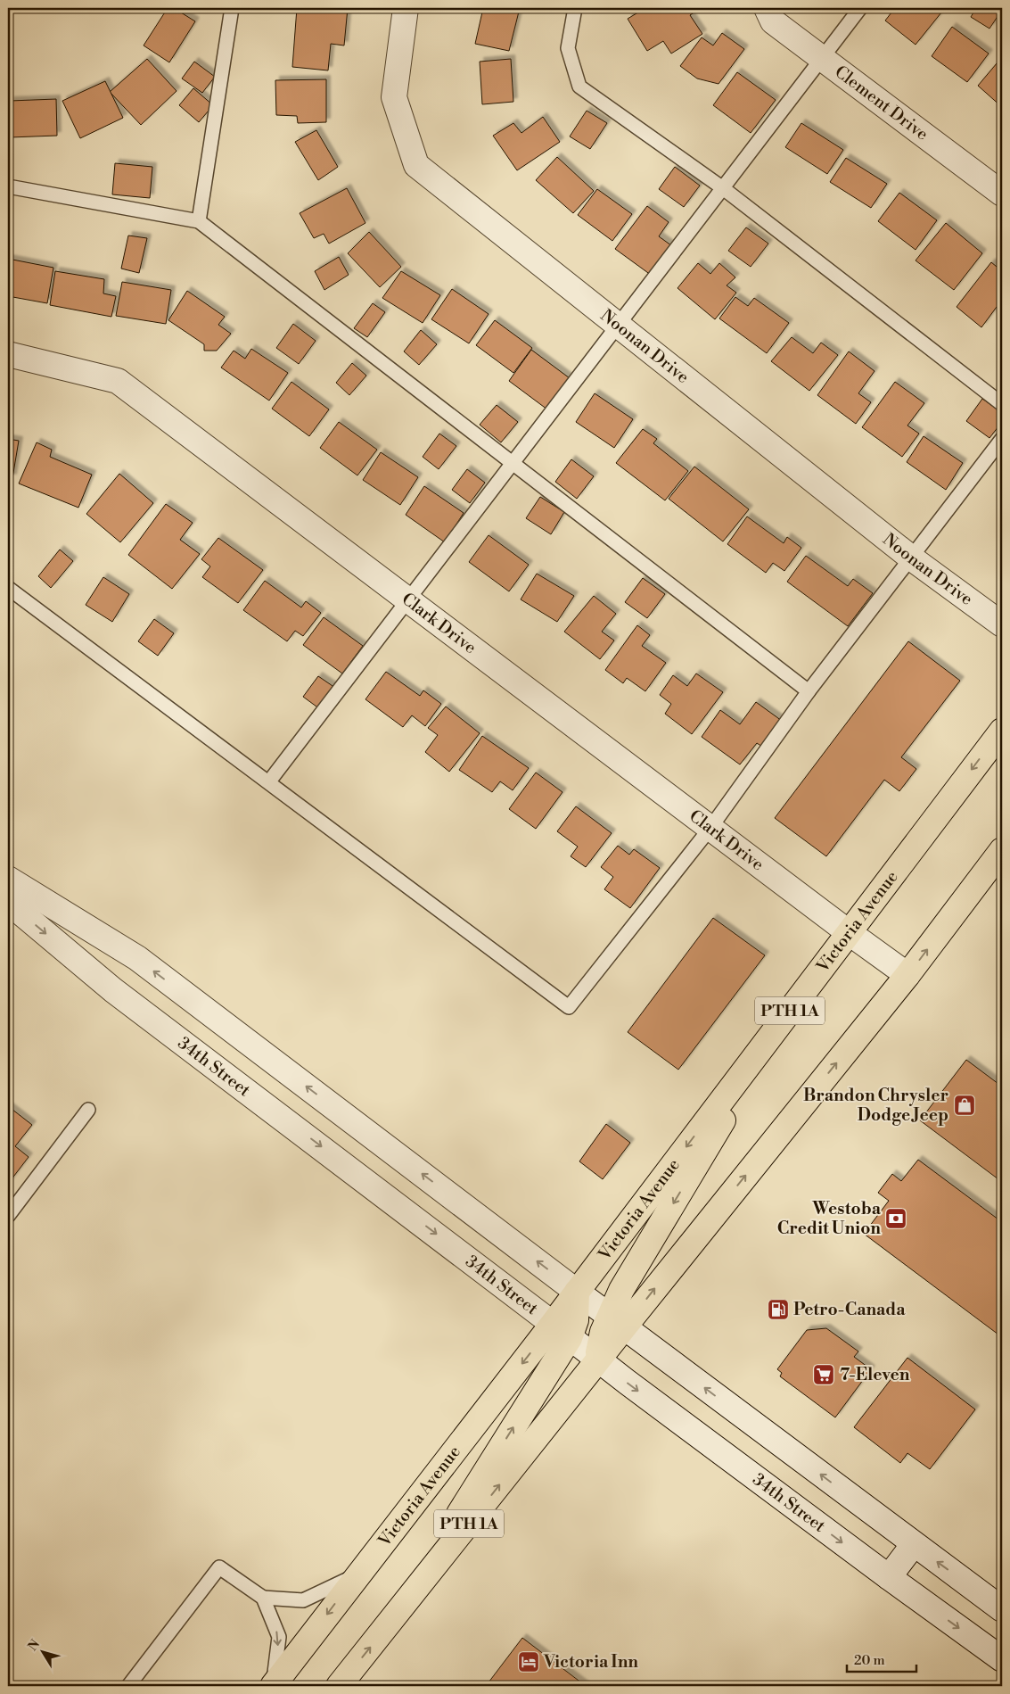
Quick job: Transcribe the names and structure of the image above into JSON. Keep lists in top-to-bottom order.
{
  "streets": {
    "main road": ["Victoria Avenue", "PTH 1A"],
    "street": [
      "Clement Drive",
      "Noonan Drive",
      "Clark Drive",
      "34th Street"
    ]
  },
  "crossings": [
    ["Clark Drive", "Victoria Avenue"],
    ["Clark Drive", "PTH 1A"],
    ["Victoria Avenue", "34th Street"],
    ["PTH 1A", "34th Street"]
  ],
  "places": {
    "shop": ["Brandon Chrysler Dodge Jeep"],
    "bank": ["Westoba Credit Union"],
    "fuel station": ["Petro-Canada"],
    "supermarket": ["7-Eleven"],
    "hotel": ["Victoria Inn"]
  },
  "scale_bar": "20 m",
  "north": "top left"
}
